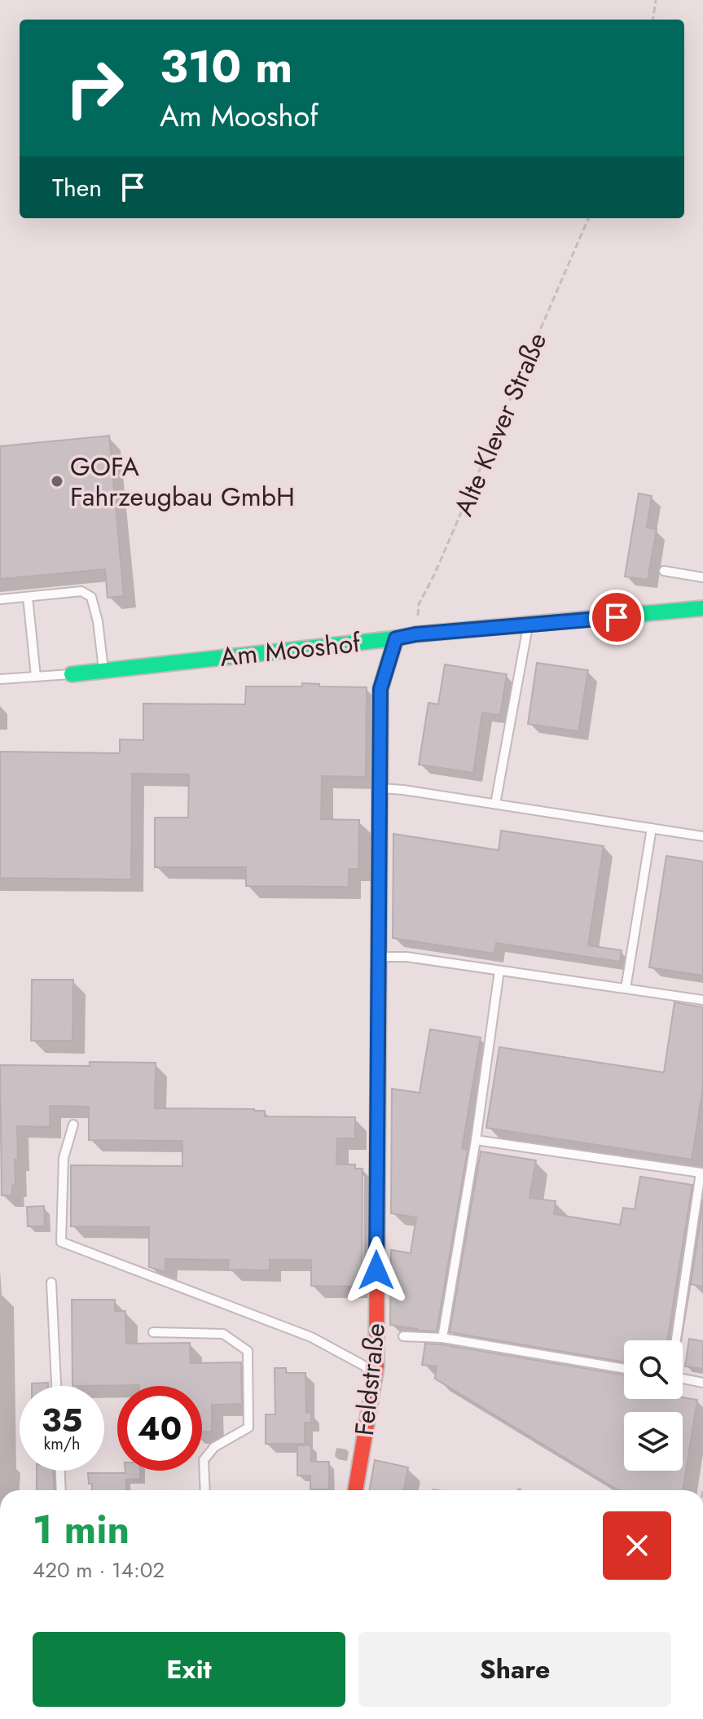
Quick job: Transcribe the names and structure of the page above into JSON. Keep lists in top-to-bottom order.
{
  "streets": {
    "street": ["Am Mooshof", "Feldstraße"],
    "path": ["Alte Klever Straße"]
  },
  "crossings": [
    ["Alte Klever Straße", "Am Mooshof"],
    ["Am Mooshof", "Feldstraße"]
  ],
  "places": ["GOFA Fahrzeugbau GmbH"],
  "page": {
    "turn": ["310 m", "Am Mooshof"],
    "then": "Then",
    "speed": "35 km/h",
    "limit": "40",
    "heading": ["1 min", "420 m · 14:02"],
    "buttons": ["Exit", "Share"]
  }
}
